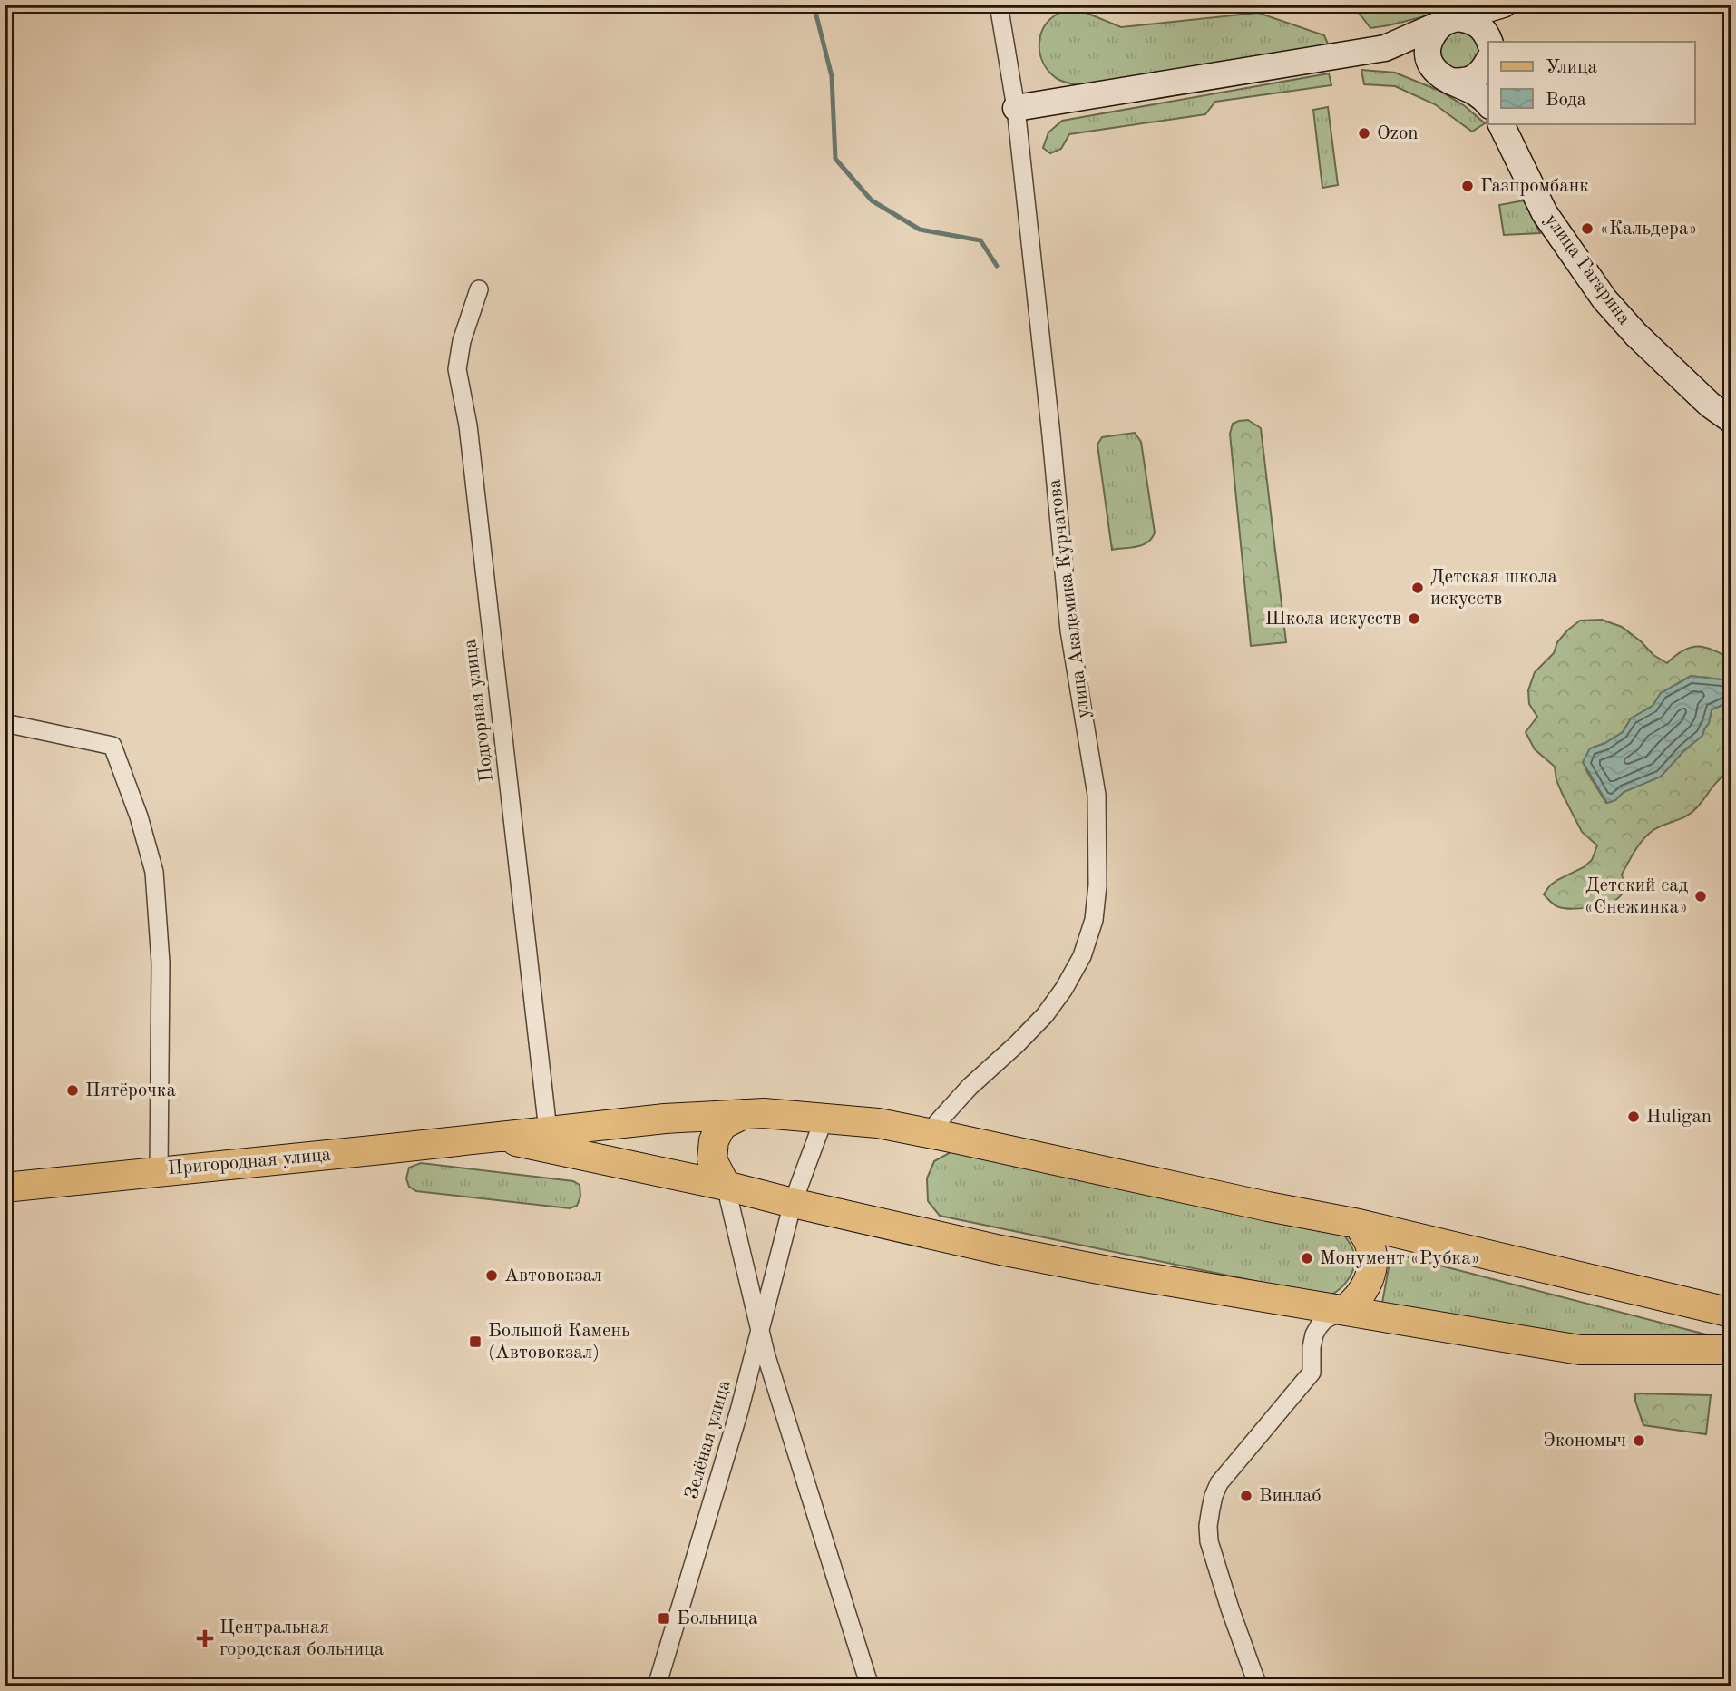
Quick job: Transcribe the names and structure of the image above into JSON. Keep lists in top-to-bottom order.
{
  "streets": {
    "main road": ["Пригородная улица"],
    "street": [
      "улица Гагарина",
      "улица Академика Курчатова",
      "Подгорная улица",
      "Зелёная улица"
    ]
  },
  "crossings": [
    ["улица Академика Курчатова", "Пригородная улица"],
    ["Подгорная улица", "Пригородная улица"],
    ["Пригородная улица", "Зелёная улица"]
  ],
  "places": {
    "other": [
      "Ozon",
      "Газпромбанк",
      "«Кальдера»",
      "Детская школа искусств",
      "Школа искусств",
      "Детский сад «Снежинка»",
      "Пятёрочка",
      "Huligan",
      "Монумент «Рубка»",
      "Автовокзал",
      "Экономыч",
      "Винлаб"
    ],
    "transit": ["Большой Камень (Автовокзал)", "Больница"],
    "health": ["Центральная городская больница"]
  },
  "legend": ["Улица", "Вода"]
}
